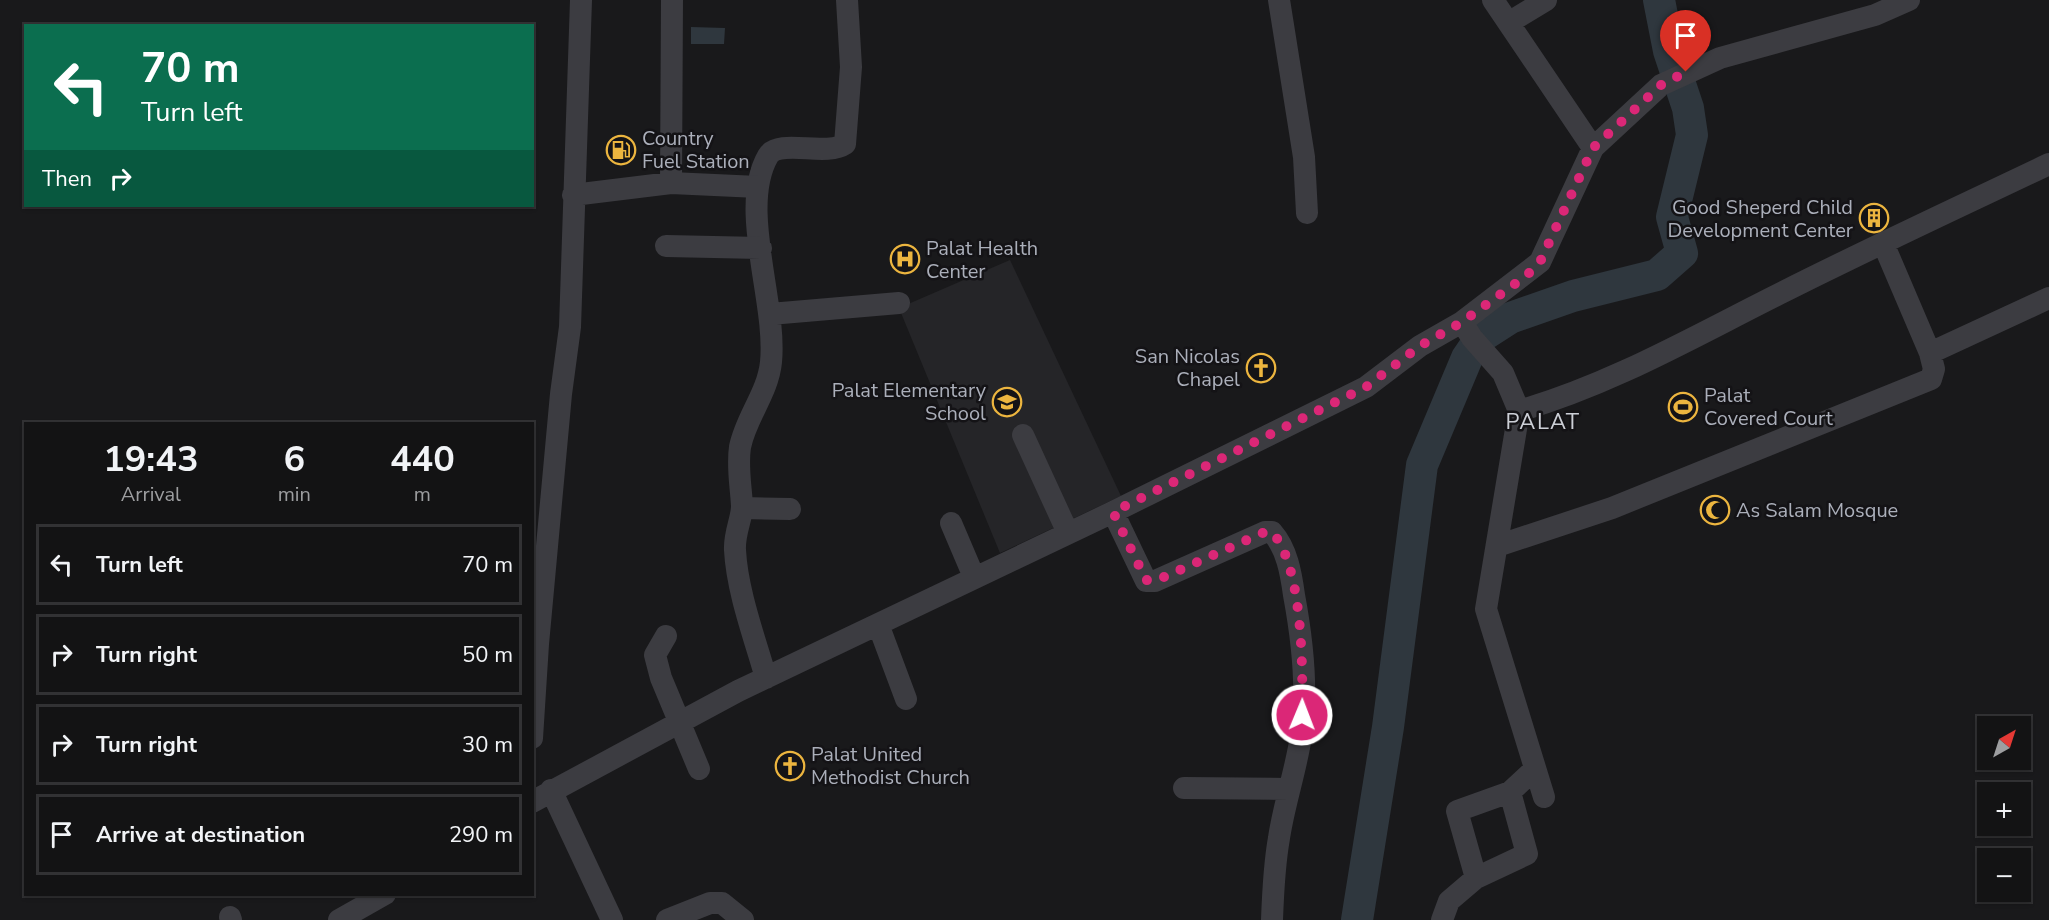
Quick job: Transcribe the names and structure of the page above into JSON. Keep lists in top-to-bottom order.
{
  "districts": ["PALAT"],
  "places": {
    "fuel station": ["Country Fuel Station"],
    "building": ["Good Sheperd Child Development Center"],
    "hospital": ["Palat Health Center"],
    "church": ["San Nicolas Chapel", "Palat United Methodist Church"],
    "school or university": ["Palat Elementary School"],
    "sports": ["Palat Covered Court"],
    "mosque": ["As Salam Mosque"]
  },
  "north": "top right",
  "page": {
    "turn": ["70 m", "Turn left"],
    "then": "Then",
    "eta": [
      "19:43",
      "Arrival",
      "6",
      "min",
      "440",
      "m"
    ],
    "list": [
      {
        "name": "Turn left",
        "value": "70 m"
      },
      {
        "name": "Turn right",
        "value": "50 m"
      },
      {
        "name": "Turn right",
        "value": "30 m"
      },
      {
        "name": "Arrive at destination",
        "value": "290 m"
      }
    ],
    "map_buttons": ["+", "−"]
  }
}
